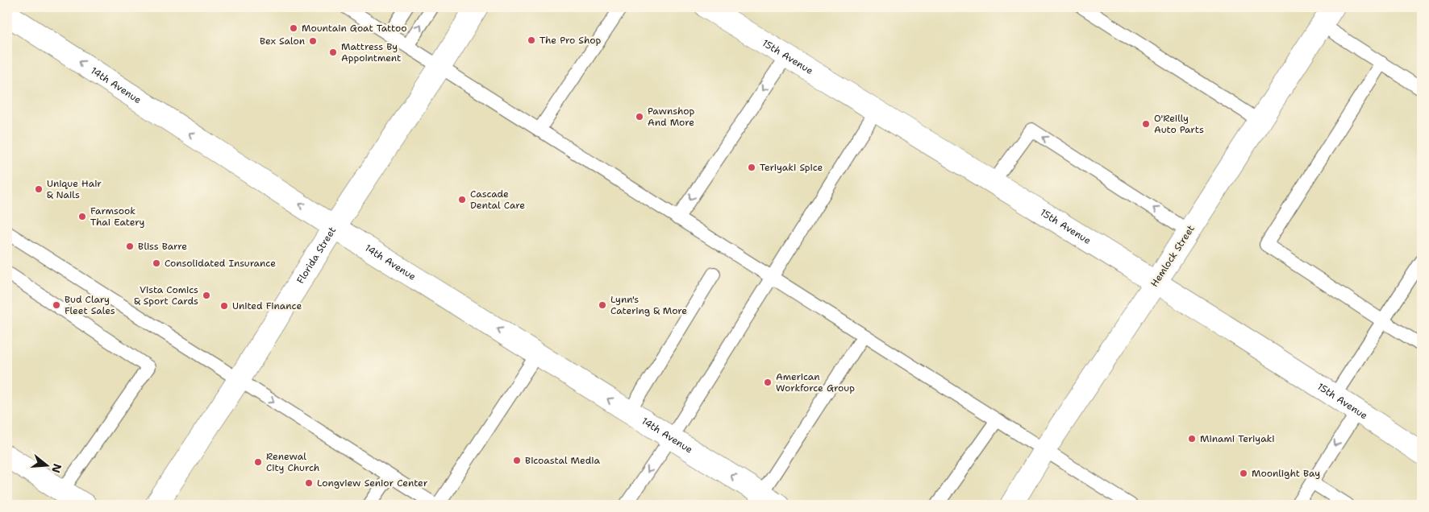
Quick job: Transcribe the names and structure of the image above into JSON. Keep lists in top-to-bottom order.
{
  "streets": {
    "street": [
      "15th Avenue",
      "14th Avenue",
      "Florida Street",
      "Hemlock Street"
    ]
  },
  "crossings": [
    ["15th Avenue", "Hemlock Street"],
    ["14th Avenue", "Florida Street"]
  ],
  "one_way": ["14th Avenue"],
  "places": [
    "Mountain Goat Tattoo",
    "The Pro Shop",
    "Bex Salon",
    "Mattress By Appointment",
    "Pawnshop And More",
    "O'Reilly Auto Parts",
    "Teriyaki Spice",
    "Unique Hair & Nails",
    "Cascade Dental Care",
    "Farmsook Thai Eatery",
    "Bliss Barre",
    "Consolidated Insurance",
    "Vista Comics & Sport Cards",
    "Bud Clary Fleet Sales",
    "Lynn's Catering & More",
    "United Finance",
    "American Workforce Group",
    "Minami Teriyaki",
    "Bicoastal Media",
    "Renewal City Church",
    "Moonlight Bay",
    "Longview Senior Center"
  ],
  "north": "right"
}
